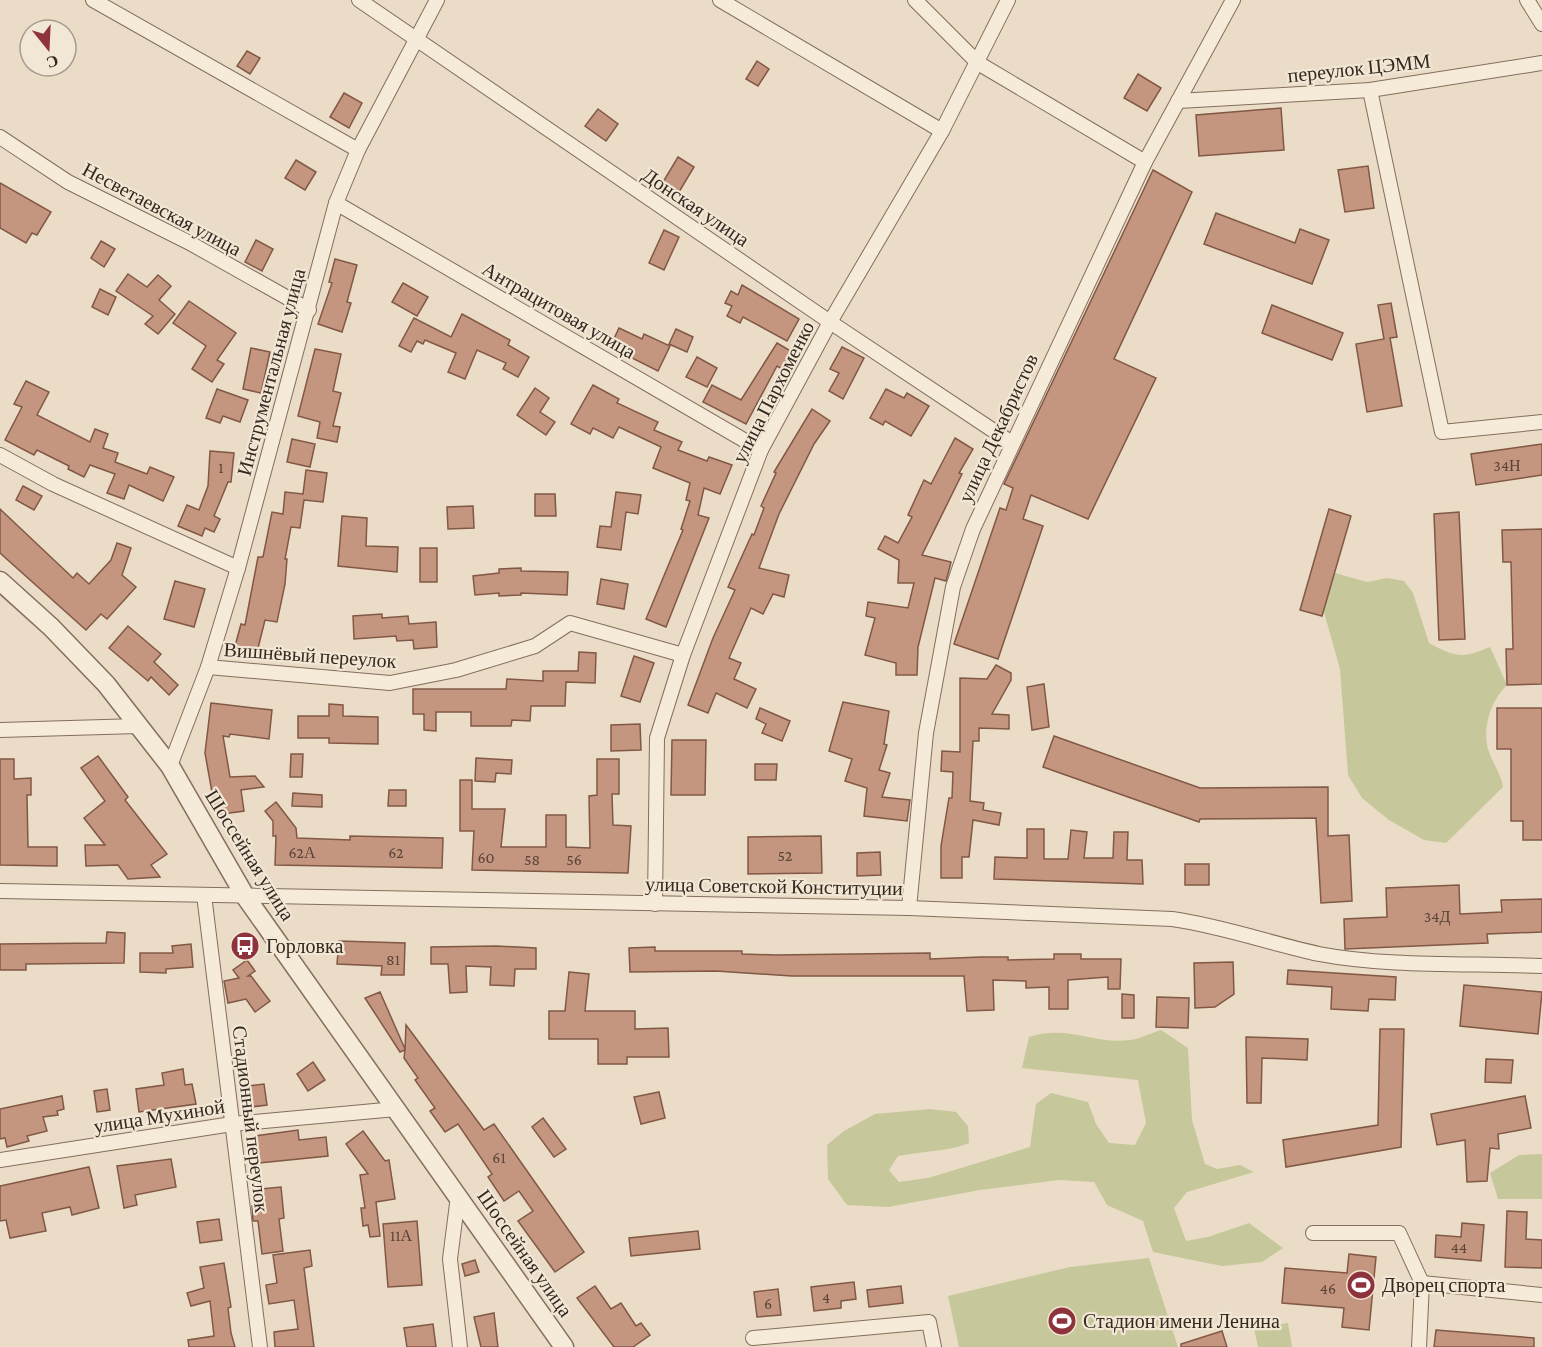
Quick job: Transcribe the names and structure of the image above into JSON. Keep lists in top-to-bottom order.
{
  "streets": {
    "street": [
      "переулок ЦЭММ",
      "Донская улица",
      "Несветаевская улица",
      "Антрацитовая улица",
      "Инструментальная улица",
      "улица Пархоменко",
      "улица Декабристов",
      "Вишнёвый переулок",
      "Шоссейная улица",
      "улица Советской Конституции",
      "улица Мухиной",
      "Стадионный переулок"
    ]
  },
  "crossings": [
    ["переулок ЦЭММ", "улица Декабристов"],
    ["Донская улица", "Инструментальная улица"],
    ["Донская улица", "улица Пархоменко"],
    ["Донская улица", "улица Декабристов"],
    ["Несветаевская улица", "Инструментальная улица"],
    ["Антрацитовая улица", "Инструментальная улица"],
    ["Антрацитовая улица", "улица Пархоменко"],
    ["Инструментальная улица", "Вишнёвый переулок"],
    ["Инструментальная улица", "Шоссейная улица"],
    ["улица Пархоменко", "Вишнёвый переулок"],
    ["улица Пархоменко", "улица Советской Конституции"],
    ["улица Декабристов", "улица Советской Конституции"],
    ["Шоссейная улица", "улица Советской Конституции"],
    ["Шоссейная улица", "улица Мухиной"],
    ["улица Советской Конституции", "Стадионный переулок"],
    ["улица Мухиной", "Стадионный переулок"]
  ],
  "places": {
    "bus stop": ["Горловка"],
    "sports": ["Дворец спорта", "Стадион имени Ленина"]
  },
  "house_numbers": [
    "34Н",
    "1",
    "62А",
    "62",
    "52",
    "60",
    "58",
    "56",
    "34Д",
    "81",
    "61",
    "11А",
    "44",
    "46",
    "4",
    "6"
  ],
  "north": "bottom"
}
